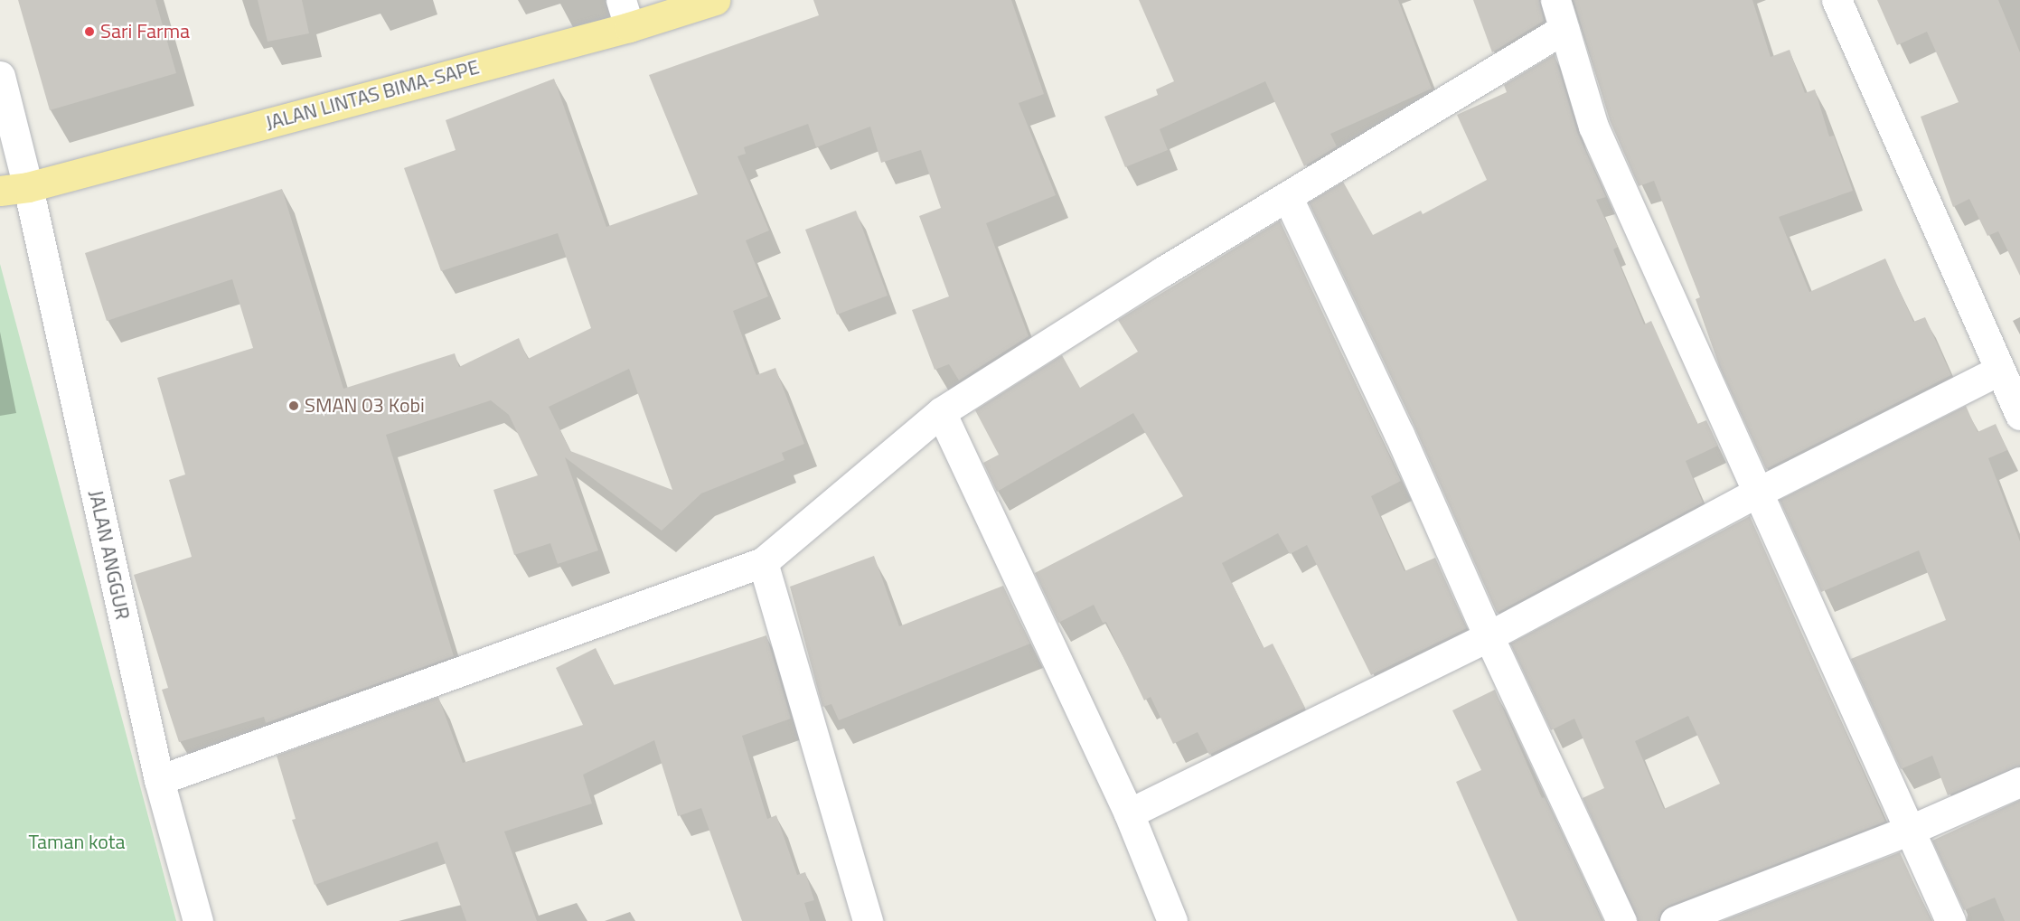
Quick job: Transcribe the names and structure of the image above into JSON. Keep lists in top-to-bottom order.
{
  "streets": {
    "highway": ["JALAN LINTAS BIMA-SAPE"],
    "street": ["JALAN ANGGUR"]
  },
  "crossings": [
    ["JALAN LINTAS BIMA-SAPE", "JALAN ANGGUR"]
  ],
  "parks": ["Taman kota"],
  "places": ["Sari Farma", "SMAN 03 Kobi"]
}
